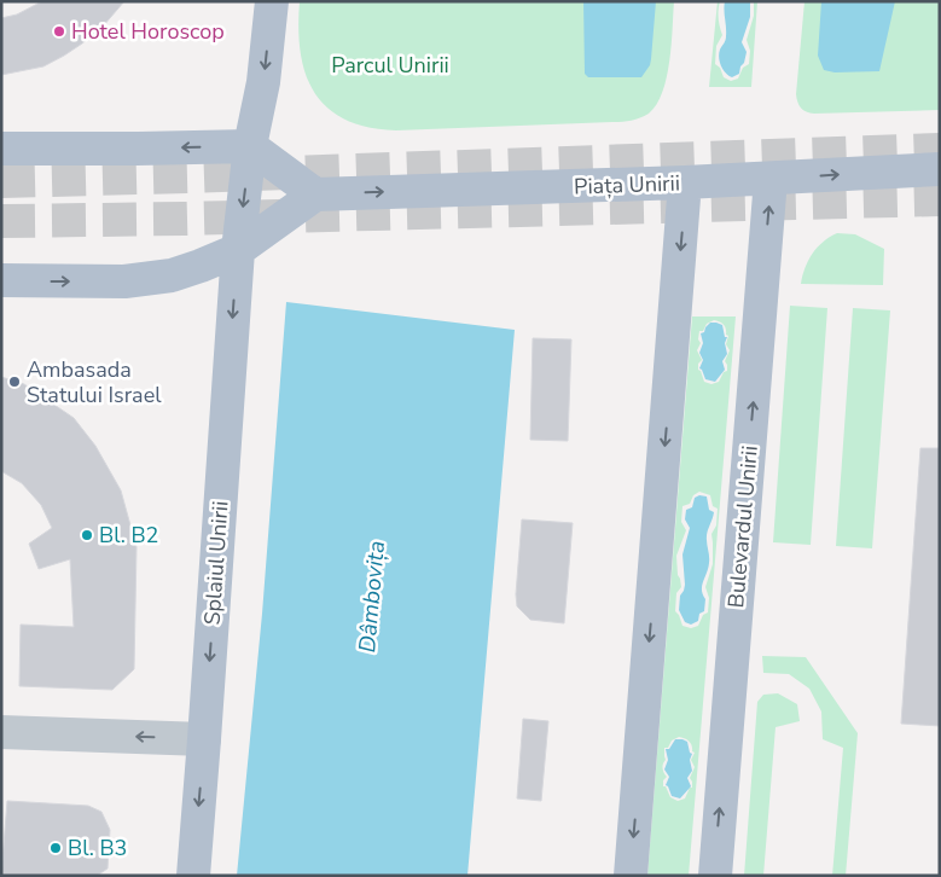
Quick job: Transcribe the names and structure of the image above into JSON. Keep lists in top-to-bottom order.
{
  "streets": {
    "main road": ["Piața Unirii", "Bulevardul Unirii", "Splaiul Unirii"]
  },
  "crossings": [
    ["Piața Unirii", "Bulevardul Unirii"]
  ],
  "one_way": ["Piața Unirii", "Splaiul Unirii"],
  "water": ["Dâmbovița"],
  "parks": ["Parcul Unirii"],
  "places": [
    "Hotel Horoscop",
    "Ambasada Statului Israel",
    "Bl. B2",
    "Bl. B3"
  ]
}
